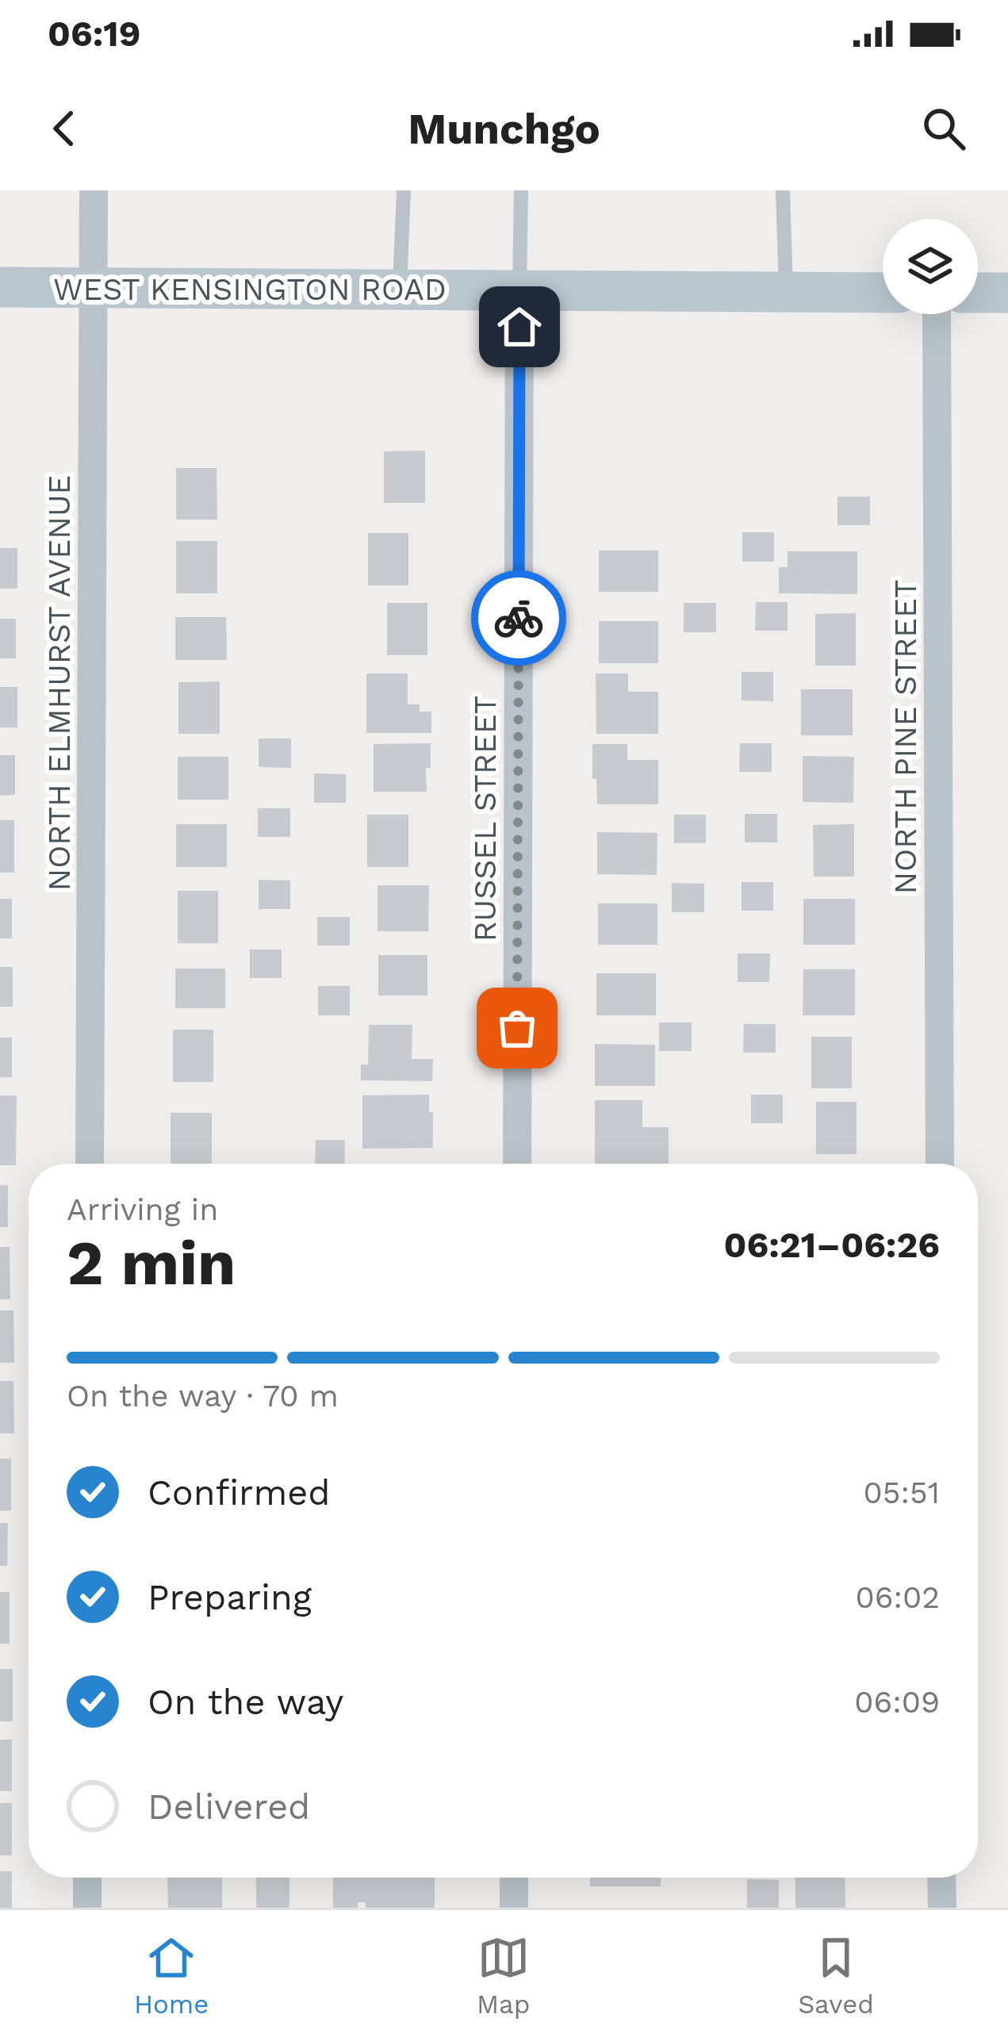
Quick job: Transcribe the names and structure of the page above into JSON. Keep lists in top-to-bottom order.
{
  "streets": {
    "main road": ["WEST KENSINGTON ROAD"],
    "street": ["NORTH ELMHURST AVENUE", "NORTH PINE STREET", "RUSSEL STREET"]
  },
  "crossings": [
    ["WEST KENSINGTON ROAD", "NORTH ELMHURST AVENUE"],
    ["WEST KENSINGTON ROAD", "RUSSEL STREET"]
  ],
  "page": {
    "status": "06:19",
    "header": "Munchgo",
    "heading": ["2 min", "Arriving in", "06:21–06:26"],
    "bar": "On the way · 70 m",
    "list": [
      ["Confirmed", "05:51"],
      ["Preparing", "06:02"],
      ["On the way", "06:09"],
      "Delivered"
    ],
    "tabs": ["Home", "Map", "Saved"]
  }
}
